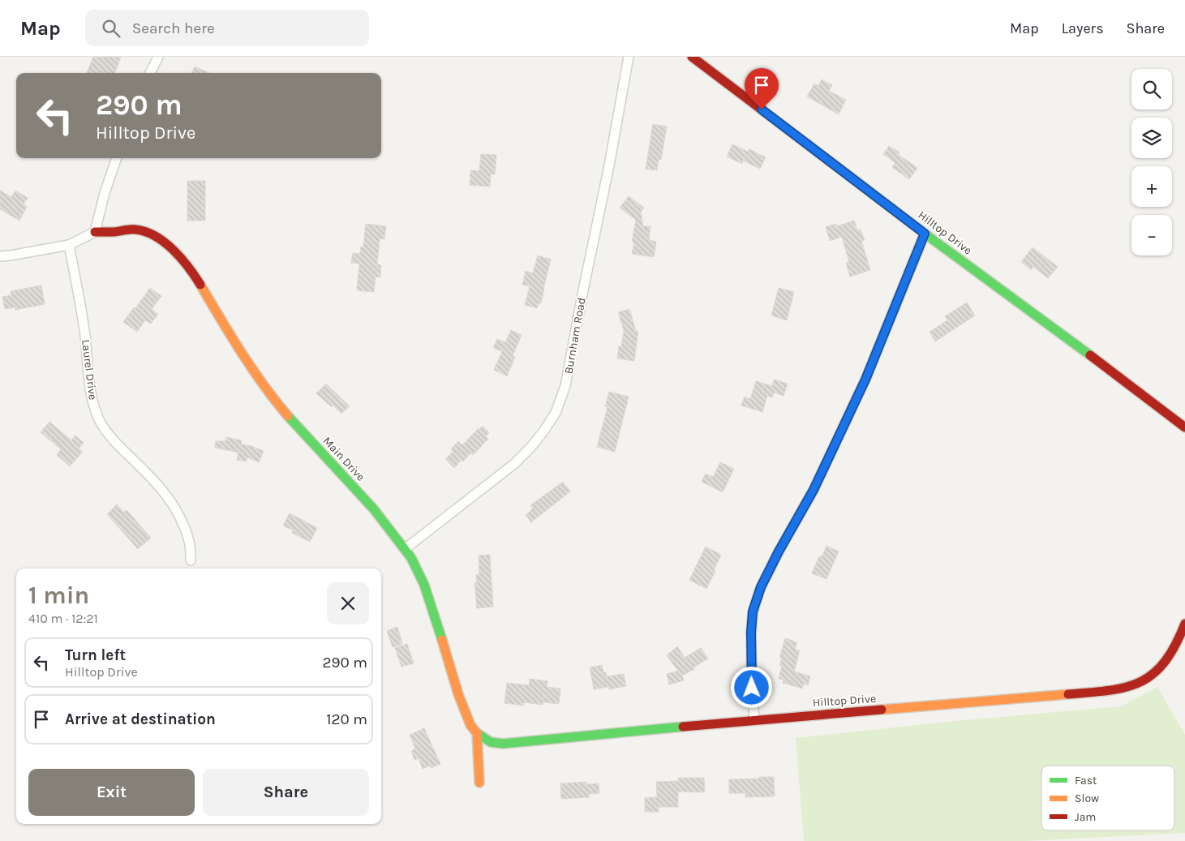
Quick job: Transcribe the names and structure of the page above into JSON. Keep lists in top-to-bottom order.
{
  "streets": {
    "street": [
      "Hilltop Drive",
      "Burnham Road",
      "Laurel Drive",
      "Main Drive"
    ]
  },
  "crossings": [
    ["Hilltop Drive", "Main Drive"],
    ["Burnham Road", "Main Drive"]
  ],
  "legend": ["Fast", "Slow", "Jam"],
  "page": {
    "header": "Map",
    "search": "Search here",
    "nav": ["Map", "Layers", "Share"],
    "map_buttons": ["+", "−"],
    "turn": ["290 m", "Hilltop Drive"],
    "heading": ["1 min", "410 m · 12:21"],
    "list": [
      {
        "name": "Turn left",
        "note": "Hilltop Drive",
        "value": "290 m"
      },
      {
        "name": "Arrive at destination",
        "value": "120 m"
      }
    ],
    "buttons": ["Exit", "Share"]
  }
}
